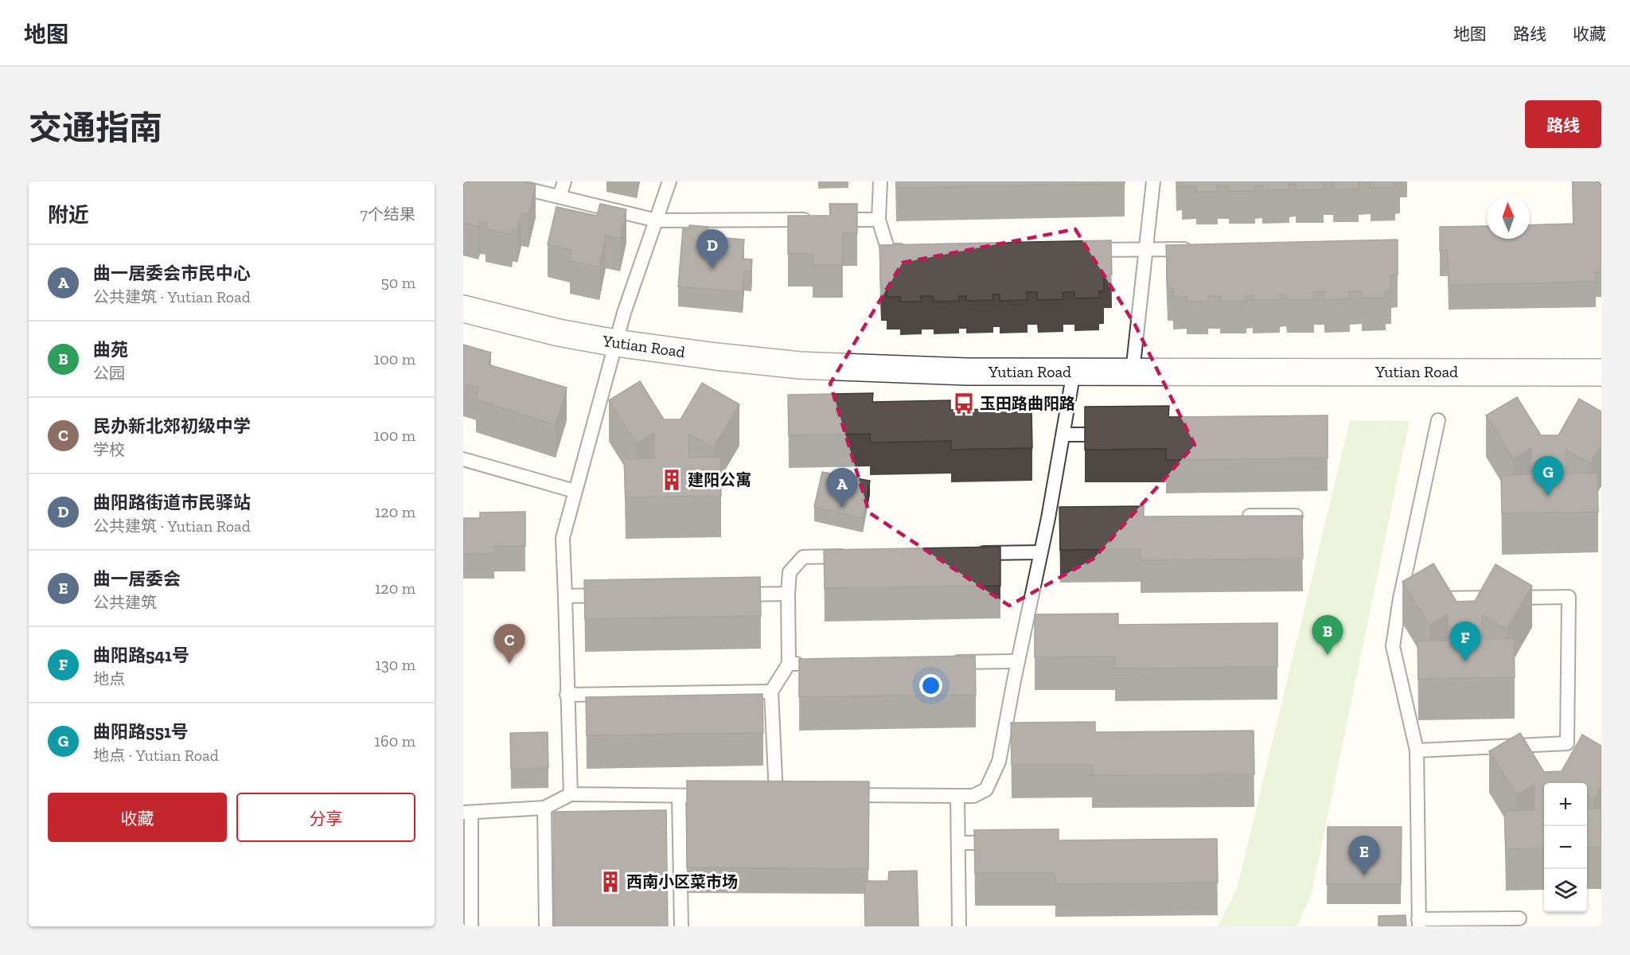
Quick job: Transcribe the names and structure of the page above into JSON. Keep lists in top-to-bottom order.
{
  "streets": {
    "street": ["Yutian Road"]
  },
  "places": {
    "bus stop": ["玉田路曲阳路"],
    "building": ["建阳公寓", "西南小区菜市场"]
  },
  "north": "top",
  "page": {
    "header": "地图",
    "nav": ["地图", "路线", "收藏"],
    "title": "交通指南",
    "buttons": [
      "路线",
      ["收藏", "分享"]
    ],
    "heading": ["附近", "7个结果"],
    "pins": [
      "D",
      "G",
      "A",
      "B",
      "F",
      "C",
      "E"
    ],
    "list": [
      {
        "mark": "A",
        "name": "曲一居委会市民中心",
        "note": "公共建筑 · Yutian Road",
        "value": "50 m"
      },
      {
        "mark": "B",
        "name": "曲苑",
        "note": "公园",
        "value": "100 m"
      },
      {
        "mark": "C",
        "name": "民办新北郊初级中学",
        "note": "学校",
        "value": "100 m"
      },
      {
        "mark": "D",
        "name": "曲阳路街道市民驿站",
        "note": "公共建筑 · Yutian Road",
        "value": "120 m"
      },
      {
        "mark": "E",
        "name": "曲一居委会",
        "note": "公共建筑",
        "value": "120 m"
      },
      {
        "mark": "F",
        "name": "曲阳路541号",
        "note": "地点",
        "value": "130 m"
      },
      {
        "mark": "G",
        "name": "曲阳路551号",
        "note": "地点 · Yutian Road",
        "value": "160 m"
      }
    ],
    "map_buttons": ["+", "−"]
  }
}
